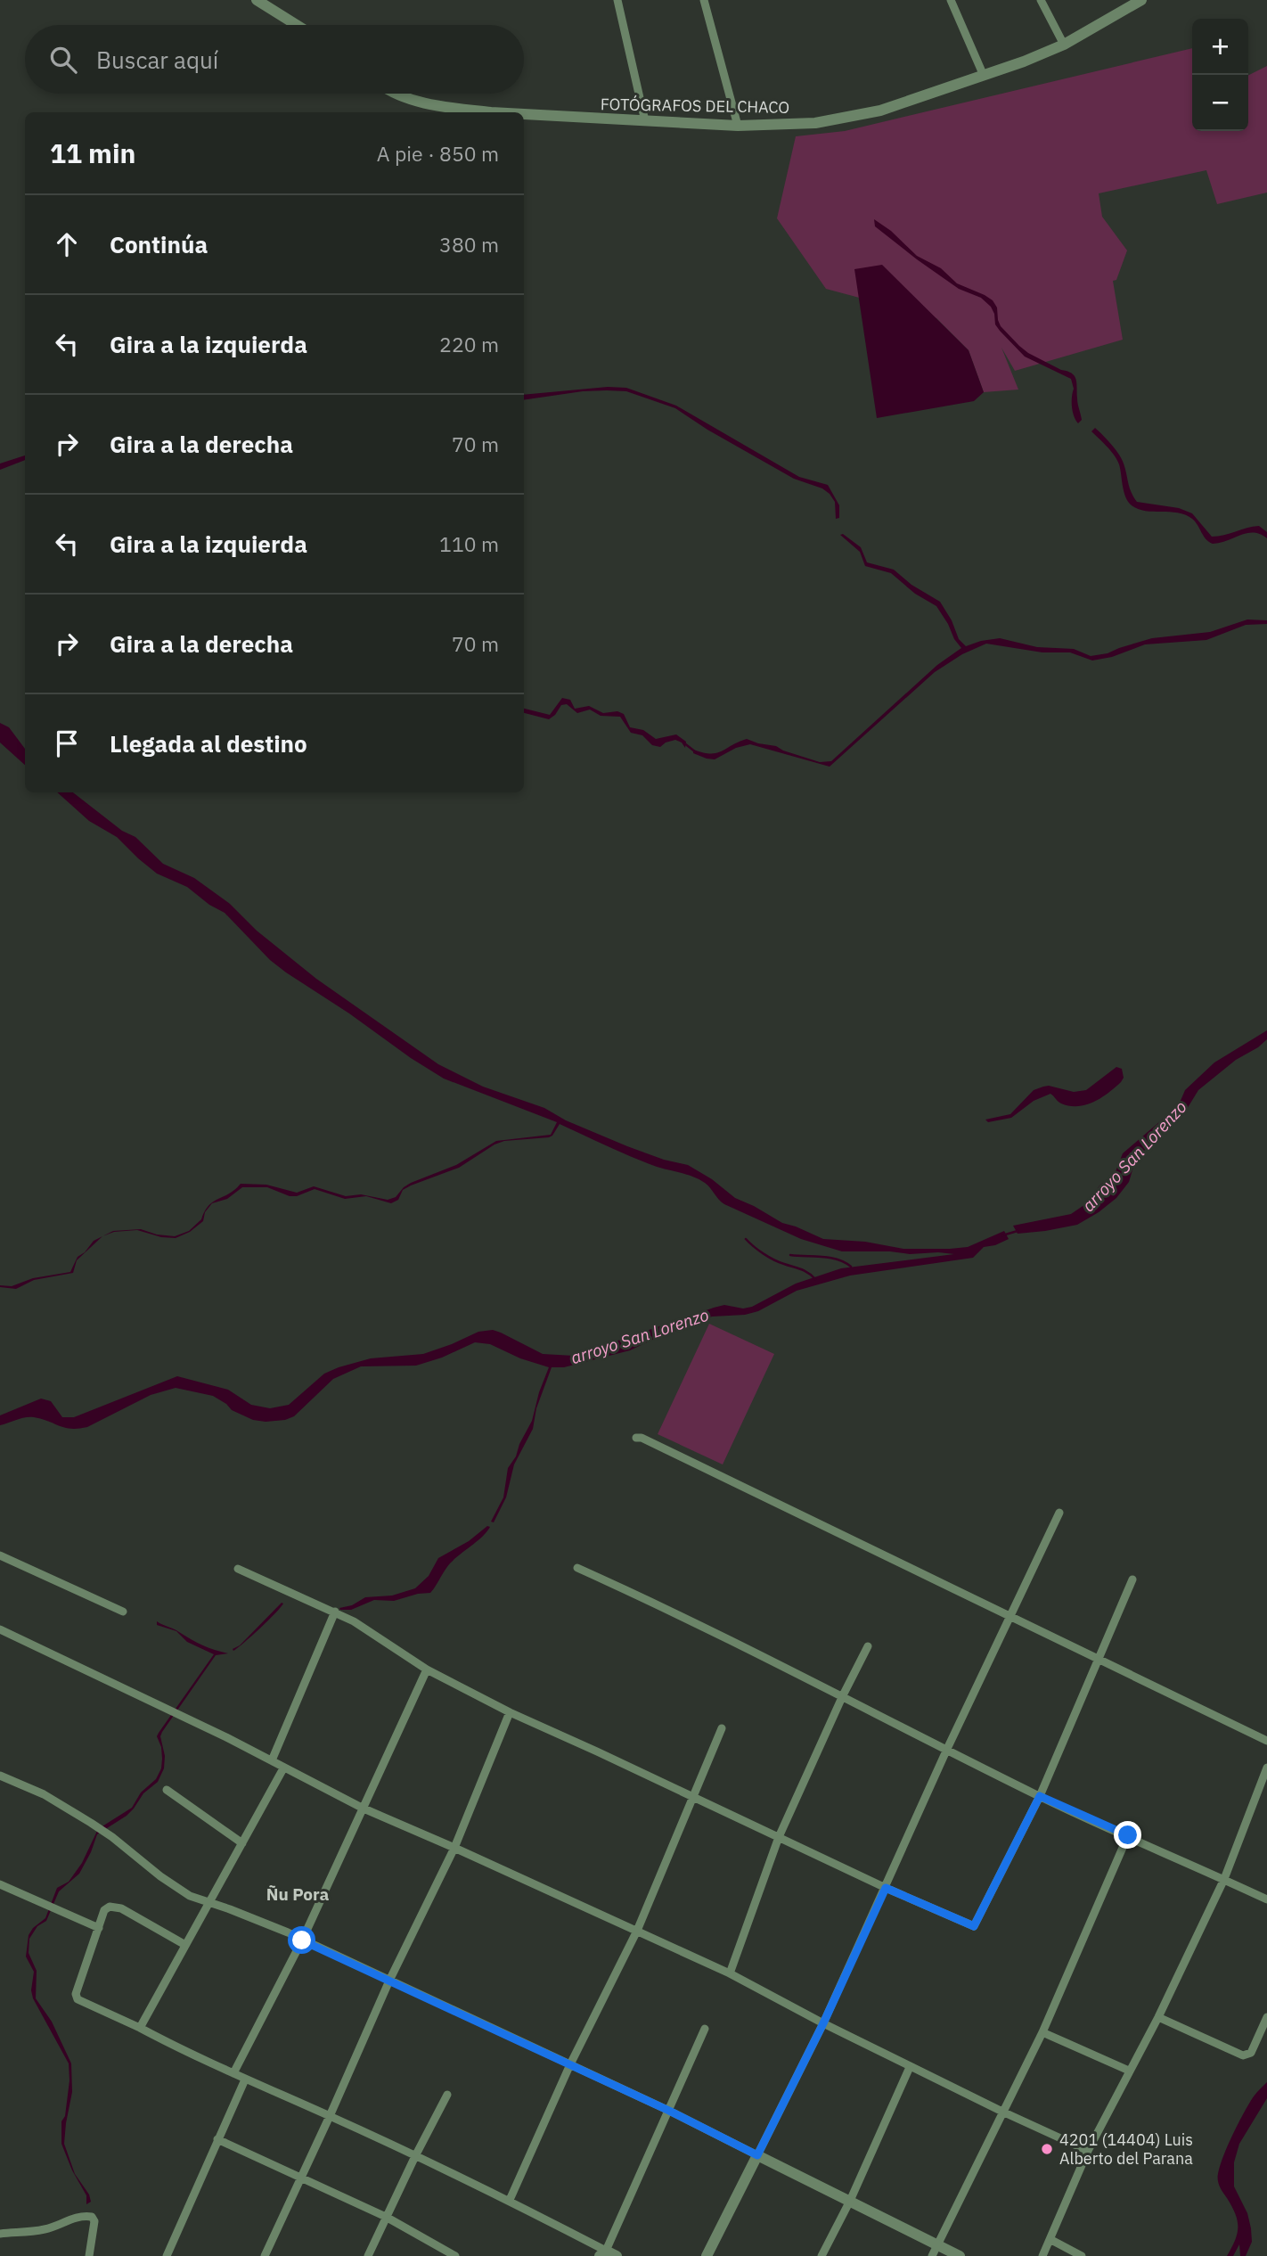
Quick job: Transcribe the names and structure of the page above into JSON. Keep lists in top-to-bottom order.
{
  "streets": {
    "street": ["FOTÓGRAFOS DEL CHACO"]
  },
  "districts": ["Ñu Pora"],
  "water": ["arroyo San Lorenzo"],
  "places": ["4201 (14404) Luis Alberto del Parana"],
  "page": {
    "map_buttons": ["+", "−"],
    "search": "Buscar aquí",
    "heading": ["11 min", "A pie · 850 m"],
    "list": [
      ["Continúa", "380 m"],
      ["Gira a la izquierda", "220 m"],
      ["Gira a la derecha", "70 m"],
      ["Gira a la izquierda", "110 m"],
      ["Gira a la derecha", "70 m"],
      "Llegada al destino"
    ]
  }
}
